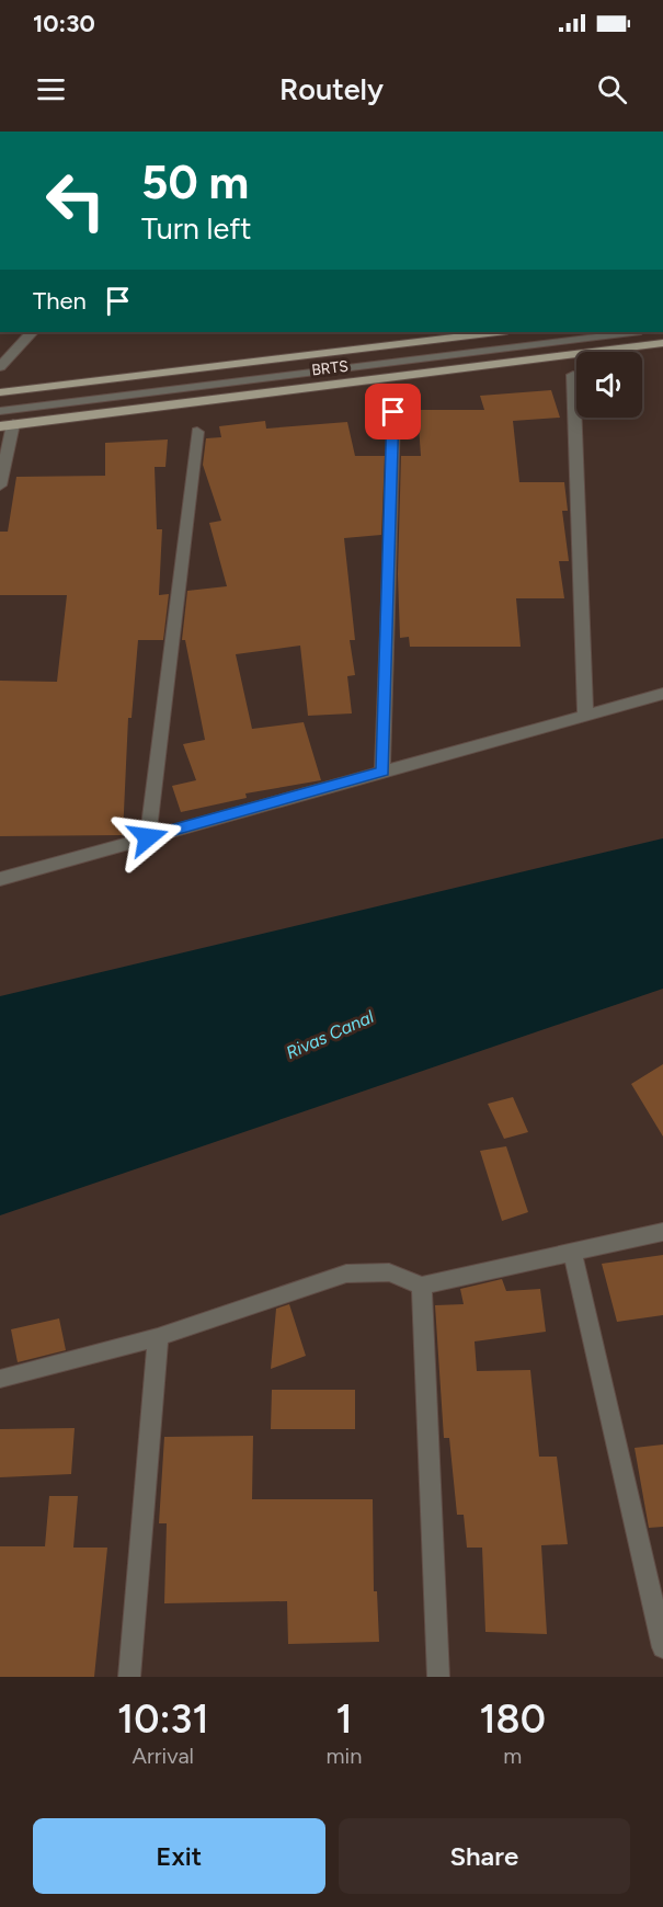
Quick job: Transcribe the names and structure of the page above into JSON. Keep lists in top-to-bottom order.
{
  "streets": {
    "main road": ["BRTS"]
  },
  "water": ["Rivas Canal"],
  "page": {
    "status": "10:30",
    "header": "Routely",
    "turn": ["50 m", "Turn left"],
    "then": "Then",
    "eta": [
      "10:31",
      "Arrival",
      "1",
      "min",
      "180",
      "m"
    ],
    "buttons": ["Exit", "Share"]
  }
}
